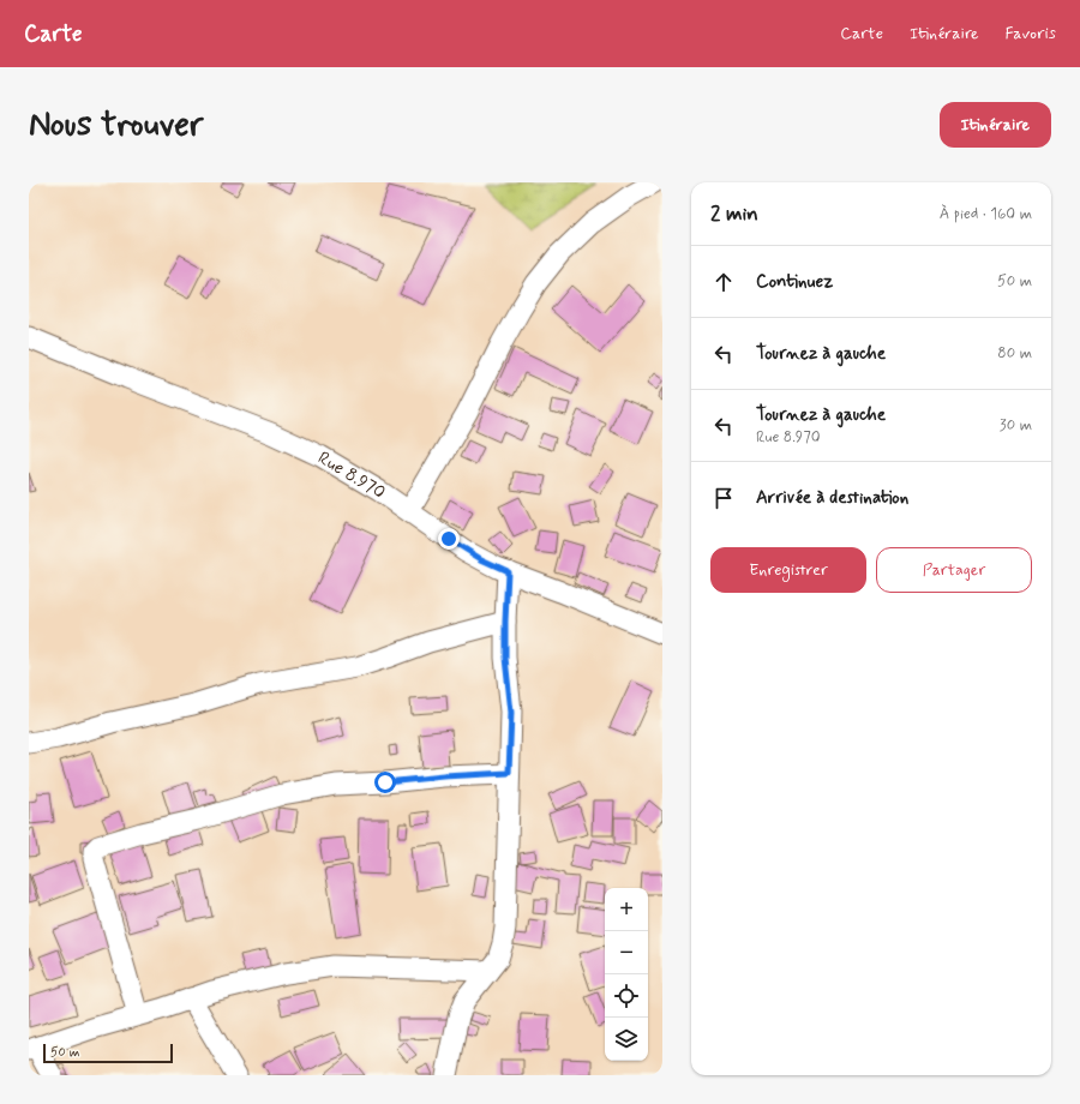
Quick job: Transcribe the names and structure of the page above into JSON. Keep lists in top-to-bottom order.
{
  "streets": {
    "street": ["Rue 8.970"]
  },
  "scale_bar": "50 m",
  "page": {
    "header": "Carte",
    "nav": ["Carte", "Itinéraire", "Favoris"],
    "buttons": [
      "Itinéraire",
      ["Enregistrer", "Partager"]
    ],
    "title": "Nous trouver",
    "heading": ["2 min", "À pied · 160 m"],
    "list": [
      ["Continuez", "50 m"],
      ["Tournez à gauche", "80 m"],
      ["Tournez à gauche", "Rue 8.970", "30 m"],
      "Arrivée à destination"
    ],
    "map_buttons": ["+", "−"],
    "scale": "50 m"
  }
}
